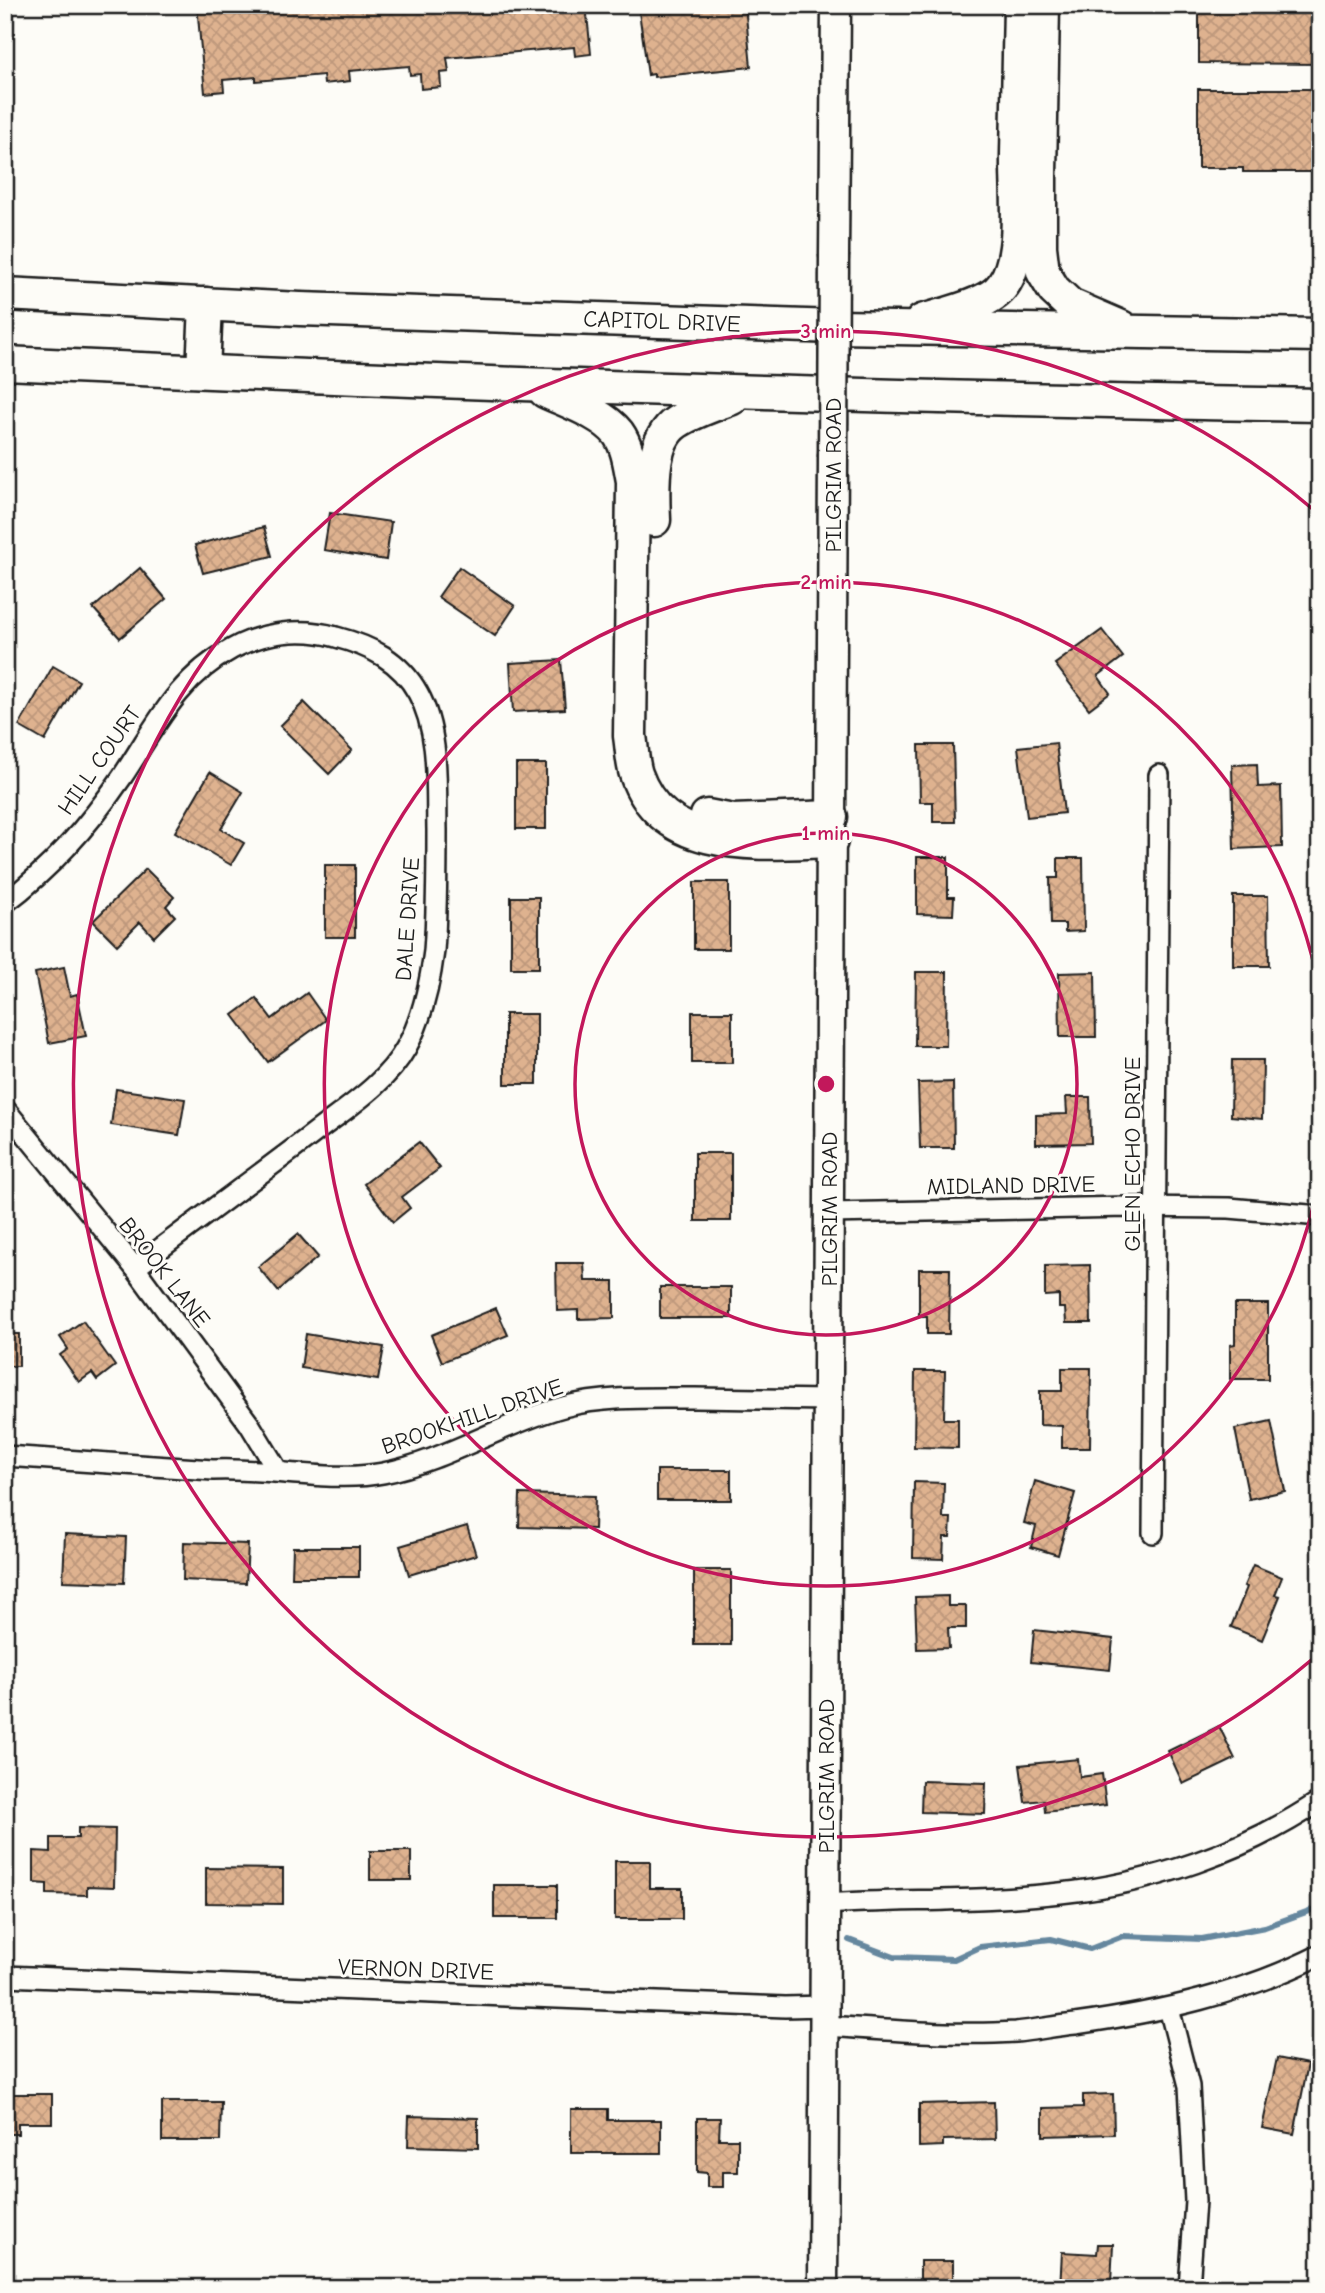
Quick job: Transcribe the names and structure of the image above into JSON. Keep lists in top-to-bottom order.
{
  "streets": {
    "main road": ["CAPITOL DRIVE", "PILGRIM ROAD"],
    "street": [
      "HILL COURT",
      "DALE DRIVE",
      "GLEN ECHO DRIVE",
      "MIDLAND DRIVE",
      "BROOK LANE",
      "BROOKHILL DRIVE",
      "VERNON DRIVE"
    ]
  },
  "crossings": [
    ["PILGRIM ROAD", "MIDLAND DRIVE"],
    ["PILGRIM ROAD", "BROOKHILL DRIVE"],
    ["PILGRIM ROAD", "VERNON DRIVE"],
    ["HILL COURT", "DALE DRIVE"],
    ["DALE DRIVE", "BROOK LANE"],
    ["GLEN ECHO DRIVE", "MIDLAND DRIVE"],
    ["BROOK LANE", "BROOKHILL DRIVE"]
  ],
  "rings": ["3 min", "2 min", "1 min"]
}
